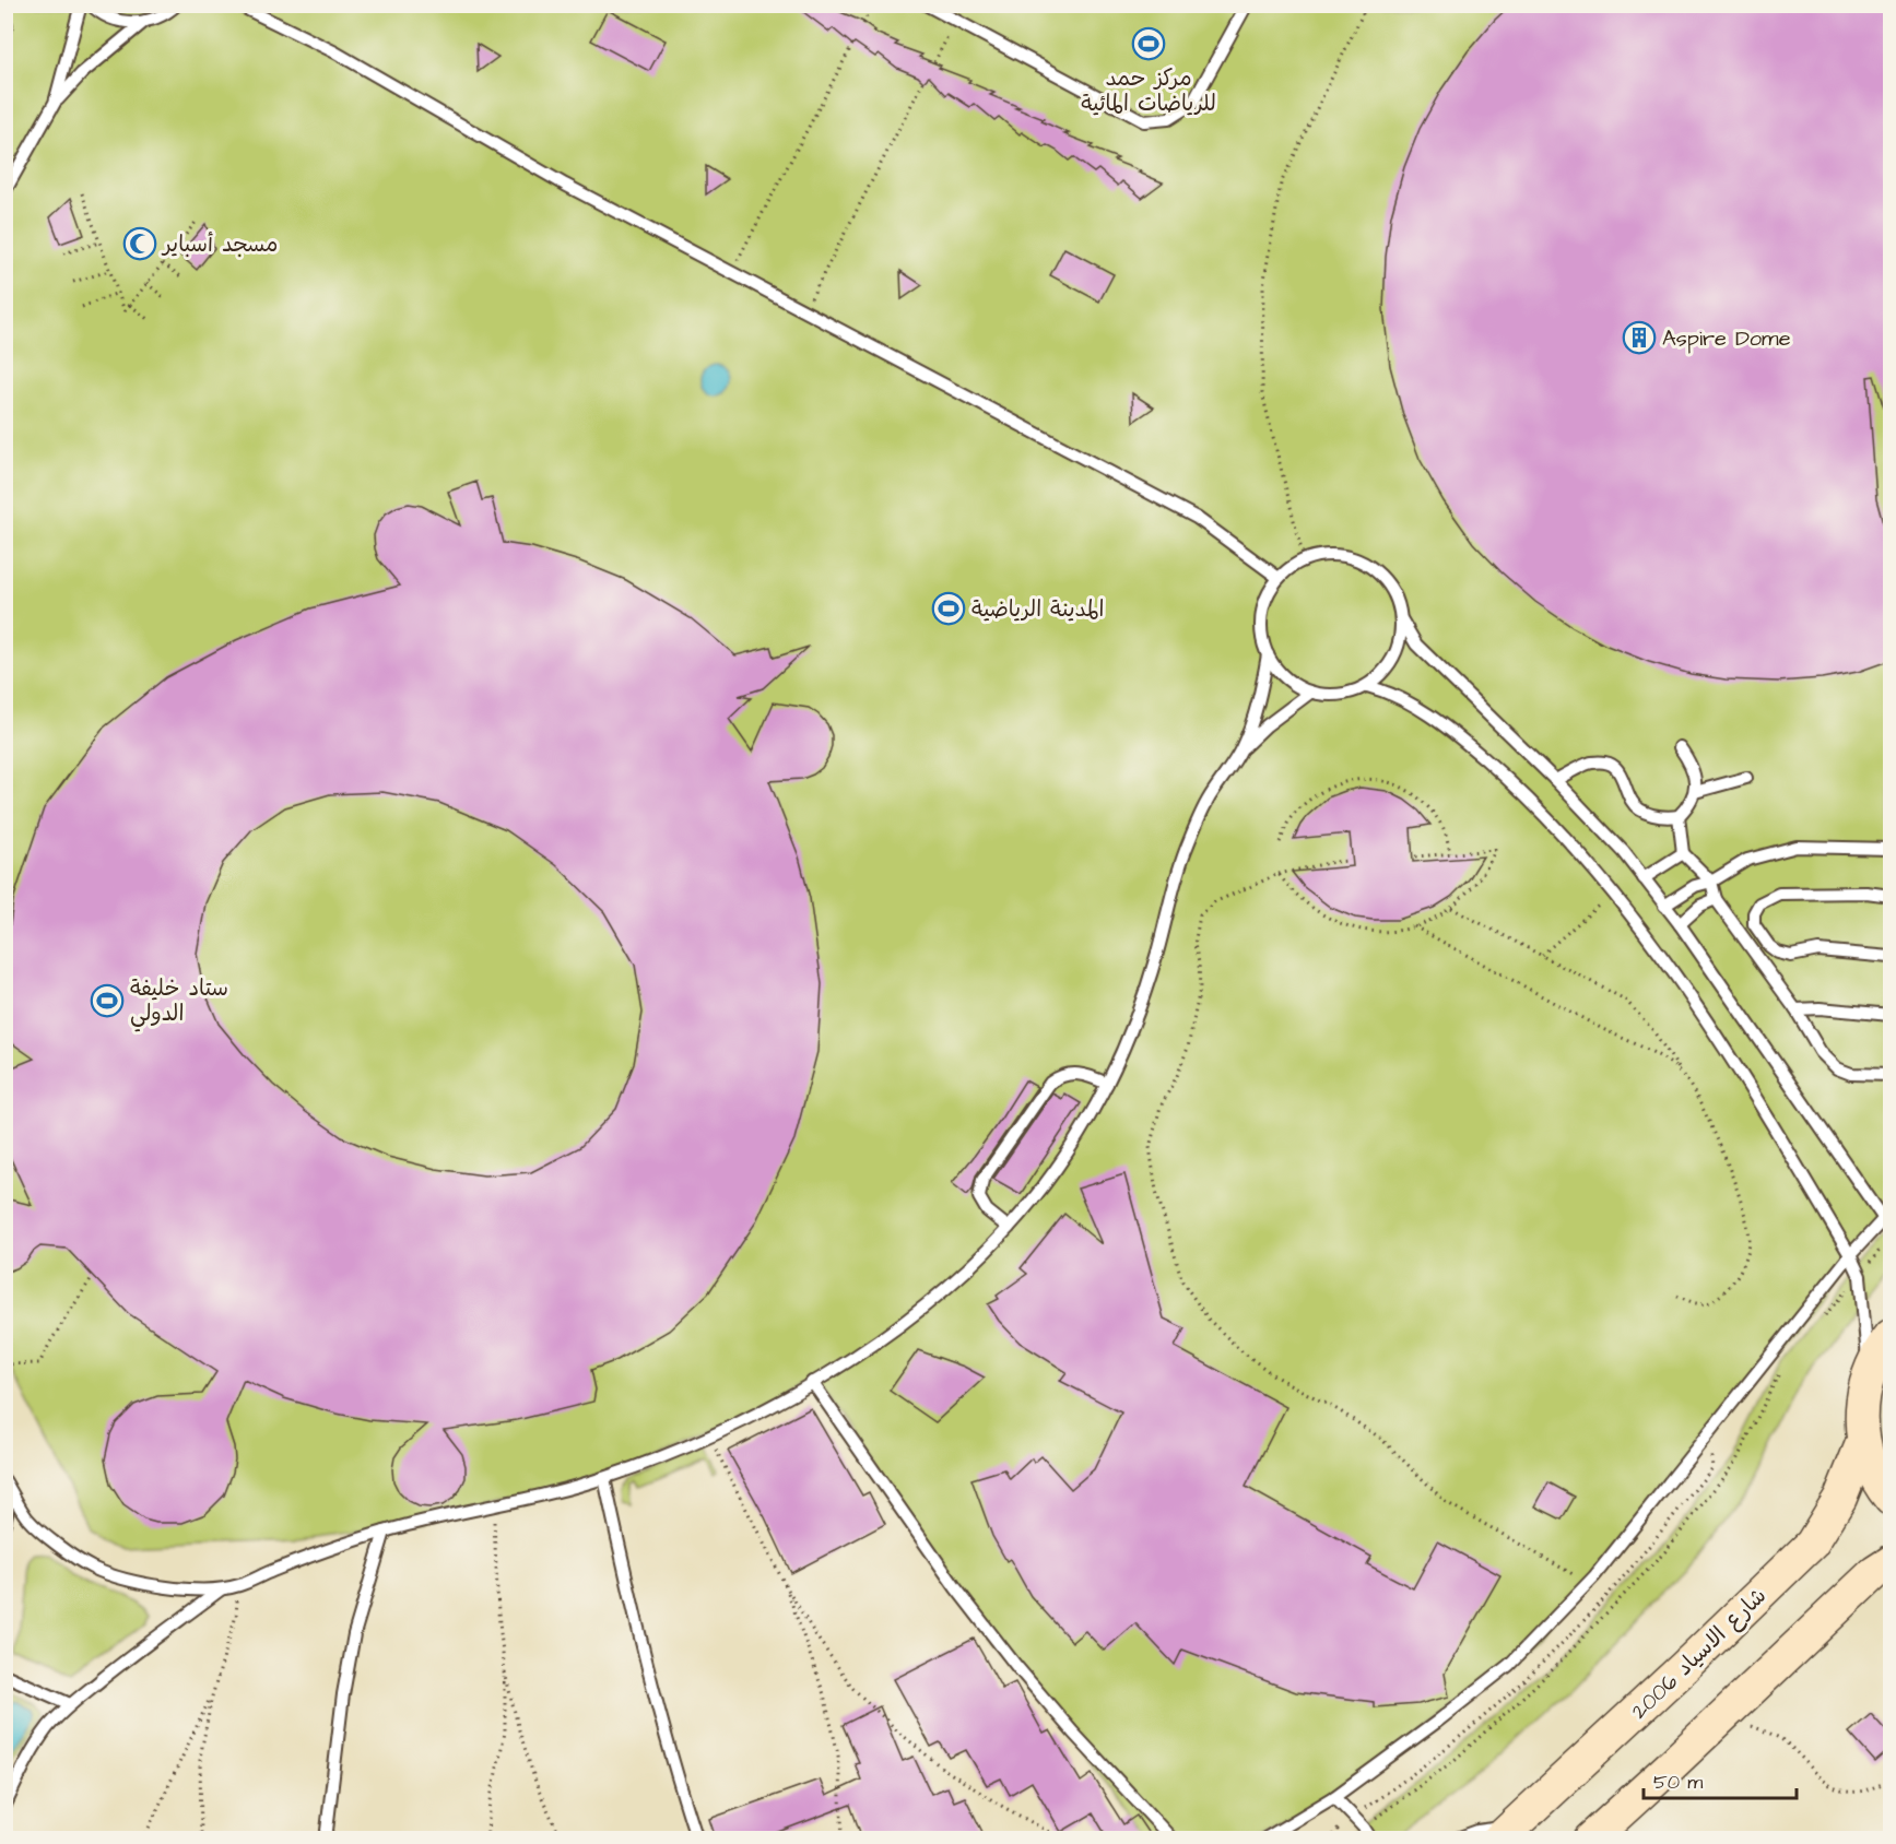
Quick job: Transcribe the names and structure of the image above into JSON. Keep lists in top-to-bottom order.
{
  "streets": {
    "main road": ["شارع الاسياد 2006"]
  },
  "places": {
    "sports": ["مركز حمد للرياضات المائية", "المدينة الرياضية", "ستاد خليفة الدولي"],
    "mosque": ["مسجد أسباير"],
    "building": ["Aspire Dome"]
  },
  "scale_bar": "50 m"
}
